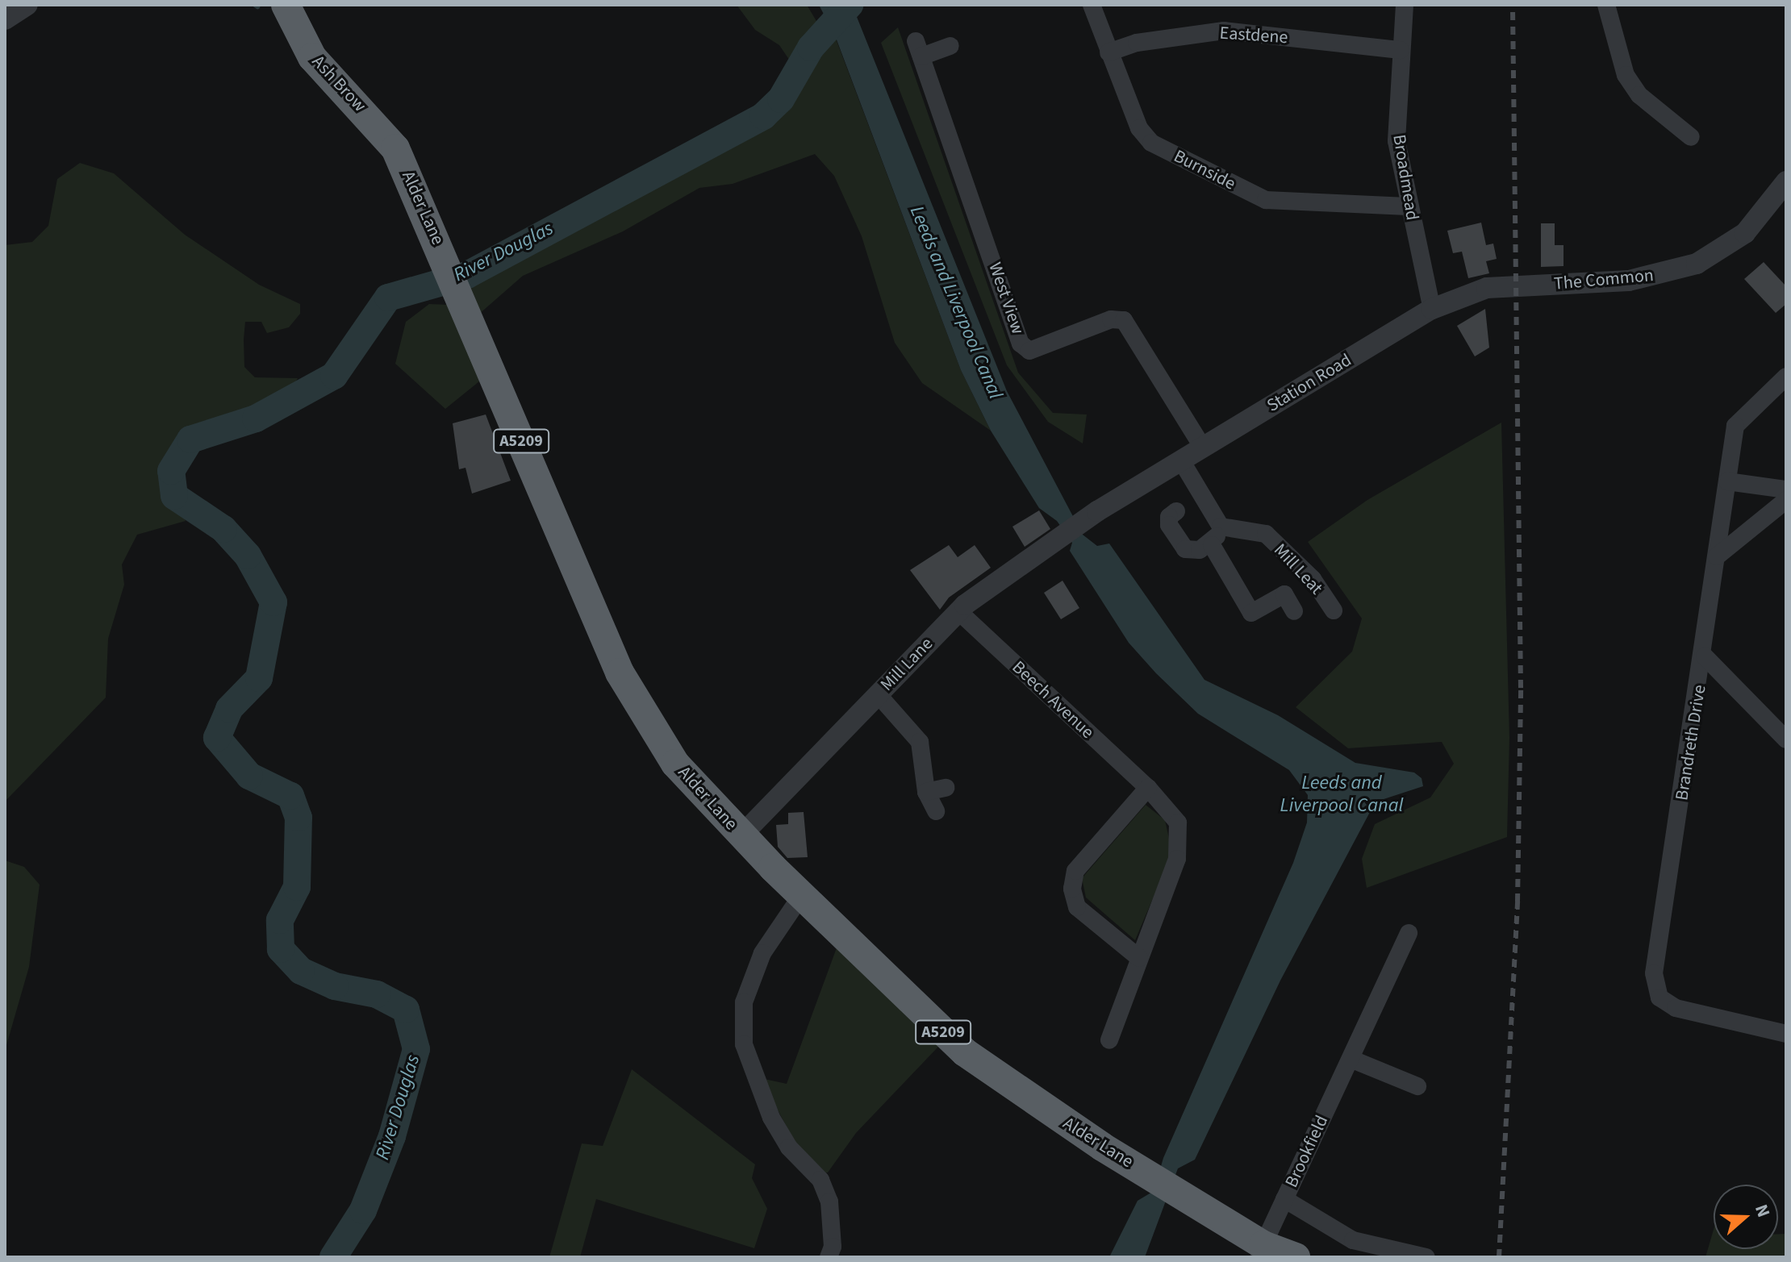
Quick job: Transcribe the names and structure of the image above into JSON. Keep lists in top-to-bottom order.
{
  "streets": {
    "highway": ["Ash Brow", "Alder Lane", "A5209"],
    "street": [
      "Eastdene",
      "Burnside",
      "Broadmead",
      "The Common",
      "West View",
      "Station Road",
      "Mill Leat",
      "Mill Lane",
      "Beech Avenue",
      "Brandreth Drive",
      "Brookfield"
    ]
  },
  "crossings": [
    ["Eastdene", "Burnside"],
    ["Eastdene", "Broadmead"],
    ["Ash Brow", "Alder Lane"],
    ["Burnside", "Broadmead"],
    ["Broadmead", "Station Road"],
    ["Alder Lane", "Mill Lane"],
    ["Alder Lane", "Brookfield"],
    ["The Common", "Station Road"],
    ["West View", "Station Road"],
    ["Station Road", "Mill Lane"],
    ["Mill Lane", "Beech Avenue"]
  ],
  "water": ["River Douglas", "Leeds and Liverpool Canal"],
  "north": "right"
}
